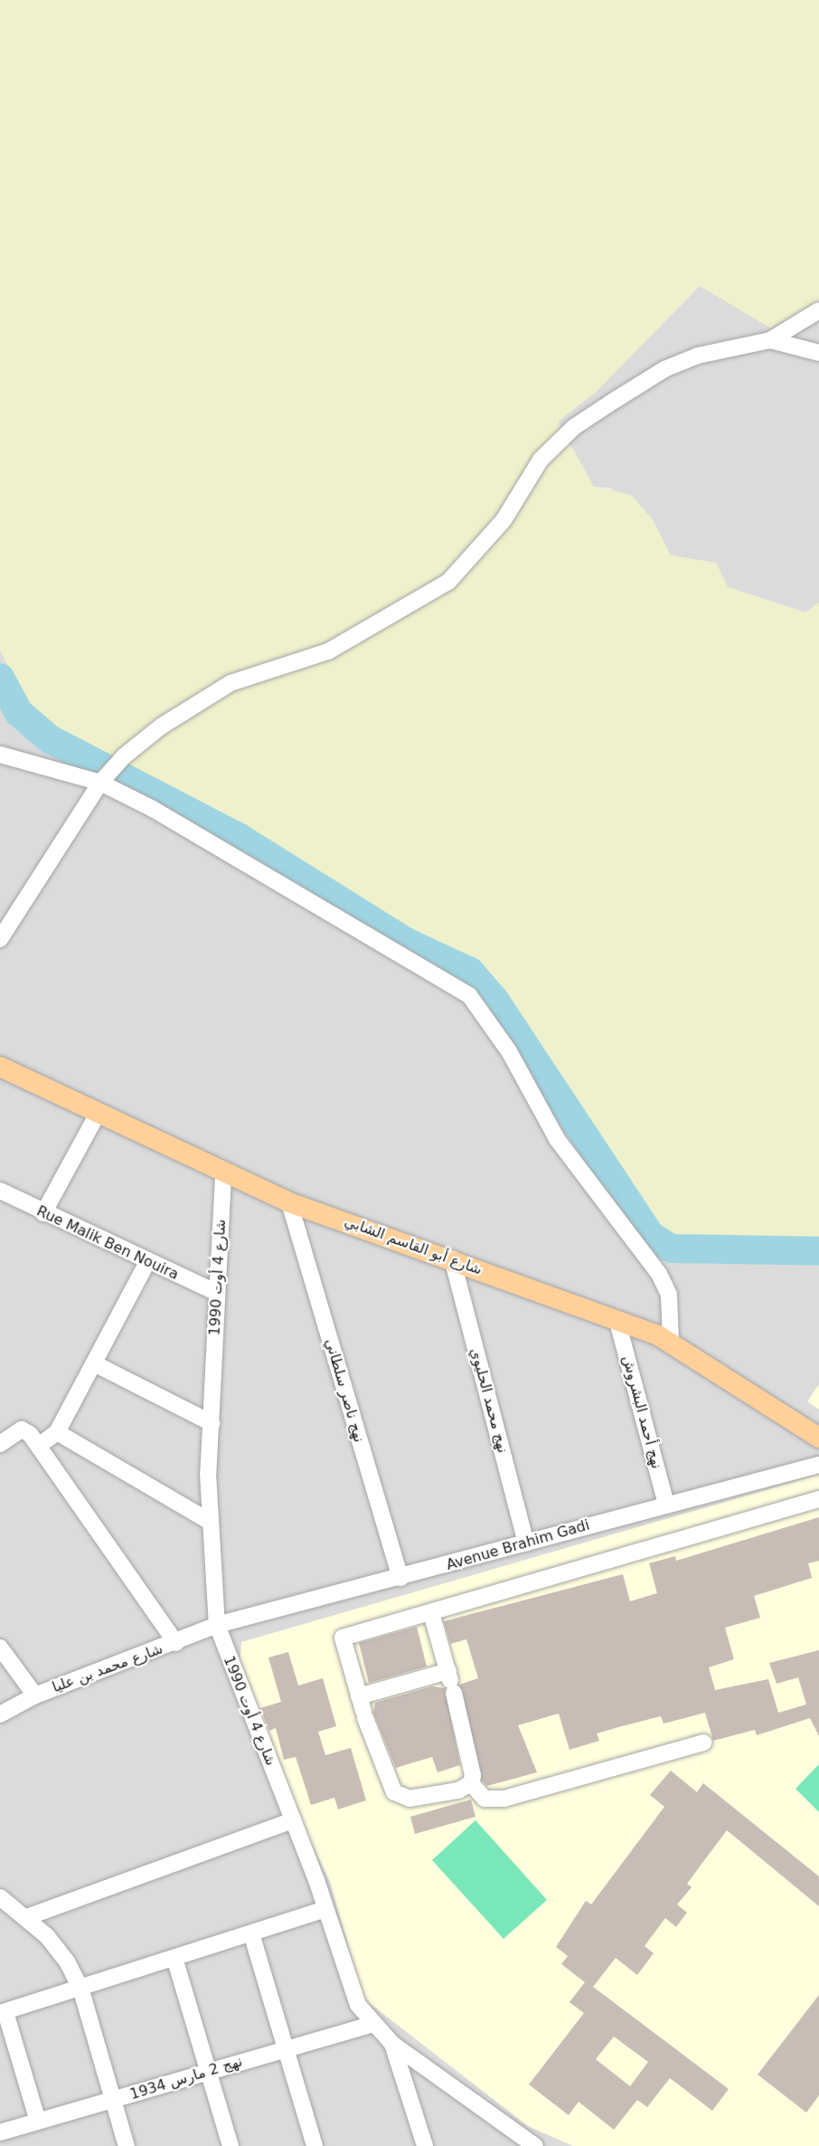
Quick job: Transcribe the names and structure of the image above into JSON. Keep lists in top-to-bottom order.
{
  "streets": {
    "main road": ["شارع أبو القاسم الشابي"],
    "street": [
      "Rue Malik Ben Nouira",
      "شارع 4 أوت 1990",
      "نهج ناصر سلطاني",
      "نهج محمد الحليوي",
      "نهج أحمد البشروش",
      "Avenue Brahim Gadi",
      "شارع محمد بن عليا",
      "نهج 2 مارس 1934"
    ]
  },
  "crossings": [
    ["Rue Malik Ben Nouira", "شارع 4 أوت 1990"],
    ["شارع أبو القاسم الشابي", "شارع 4 أوت 1990"],
    ["شارع أبو القاسم الشابي", "نهج ناصر سلطاني"],
    ["شارع أبو القاسم الشابي", "نهج محمد الحليوي"],
    ["شارع أبو القاسم الشابي", "نهج أحمد البشروش"],
    ["شارع 4 أوت 1990", "Avenue Brahim Gadi"],
    ["شارع 4 أوت 1990", "شارع محمد بن عليا"],
    ["شارع 4 أوت 1990", "نهج 2 مارس 1934"],
    ["نهج ناصر سلطاني", "Avenue Brahim Gadi"],
    ["نهج محمد الحليوي", "Avenue Brahim Gadi"],
    ["نهج أحمد البشروش", "Avenue Brahim Gadi"],
    ["Avenue Brahim Gadi", "شارع محمد بن عليا"]
  ]
}
